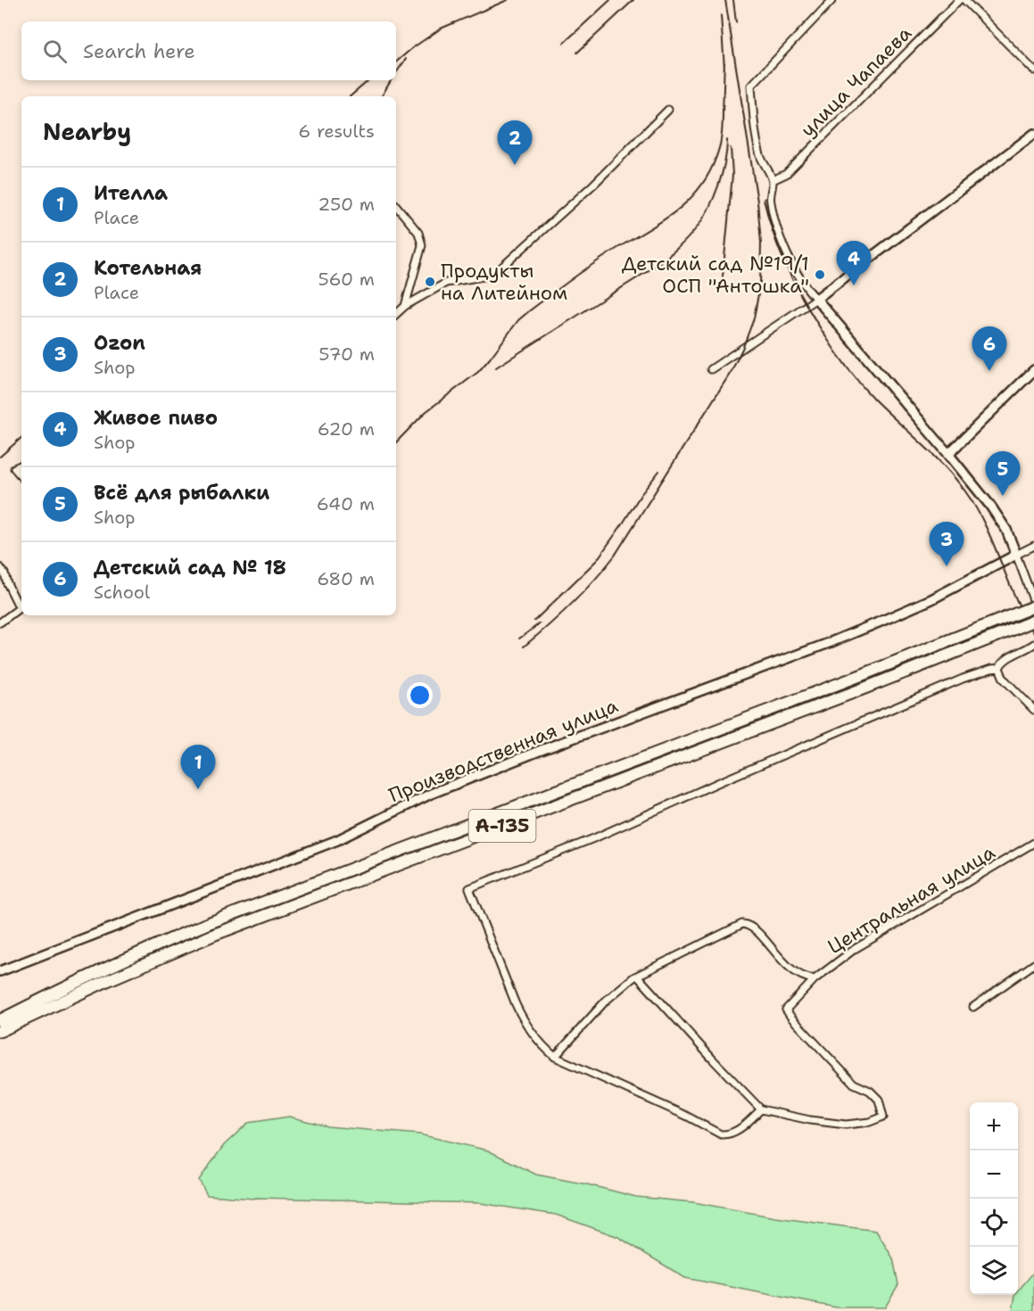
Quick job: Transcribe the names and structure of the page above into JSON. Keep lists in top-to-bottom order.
{
  "streets": {
    "highway": ["А-135"],
    "street": ["улица Чапаева", "Производственная улица", "Центральная улица"]
  },
  "places": ["Детский сад №19/1 ОСП \"Антошка\"", "Продукты на Литейном"],
  "page": {
    "search": "Search here",
    "heading": ["Nearby", "6 results"],
    "pins": [
      "2",
      "4",
      "6",
      "5",
      "3",
      "1"
    ],
    "list": [
      {
        "mark": "1",
        "name": "Ителла",
        "note": "Place",
        "value": "250 m"
      },
      {
        "mark": "2",
        "name": "Котельная",
        "note": "Place",
        "value": "560 m"
      },
      {
        "mark": "3",
        "name": "Ozon",
        "note": "Shop",
        "value": "570 m"
      },
      {
        "mark": "4",
        "name": "Живое пиво",
        "note": "Shop",
        "value": "620 m"
      },
      {
        "mark": "5",
        "name": "Всё для рыбалки",
        "note": "Shop",
        "value": "640 m"
      },
      {
        "mark": "6",
        "name": "Детский сад № 18",
        "note": "School",
        "value": "680 m"
      }
    ],
    "map_buttons": ["+", "−"]
  }
}
